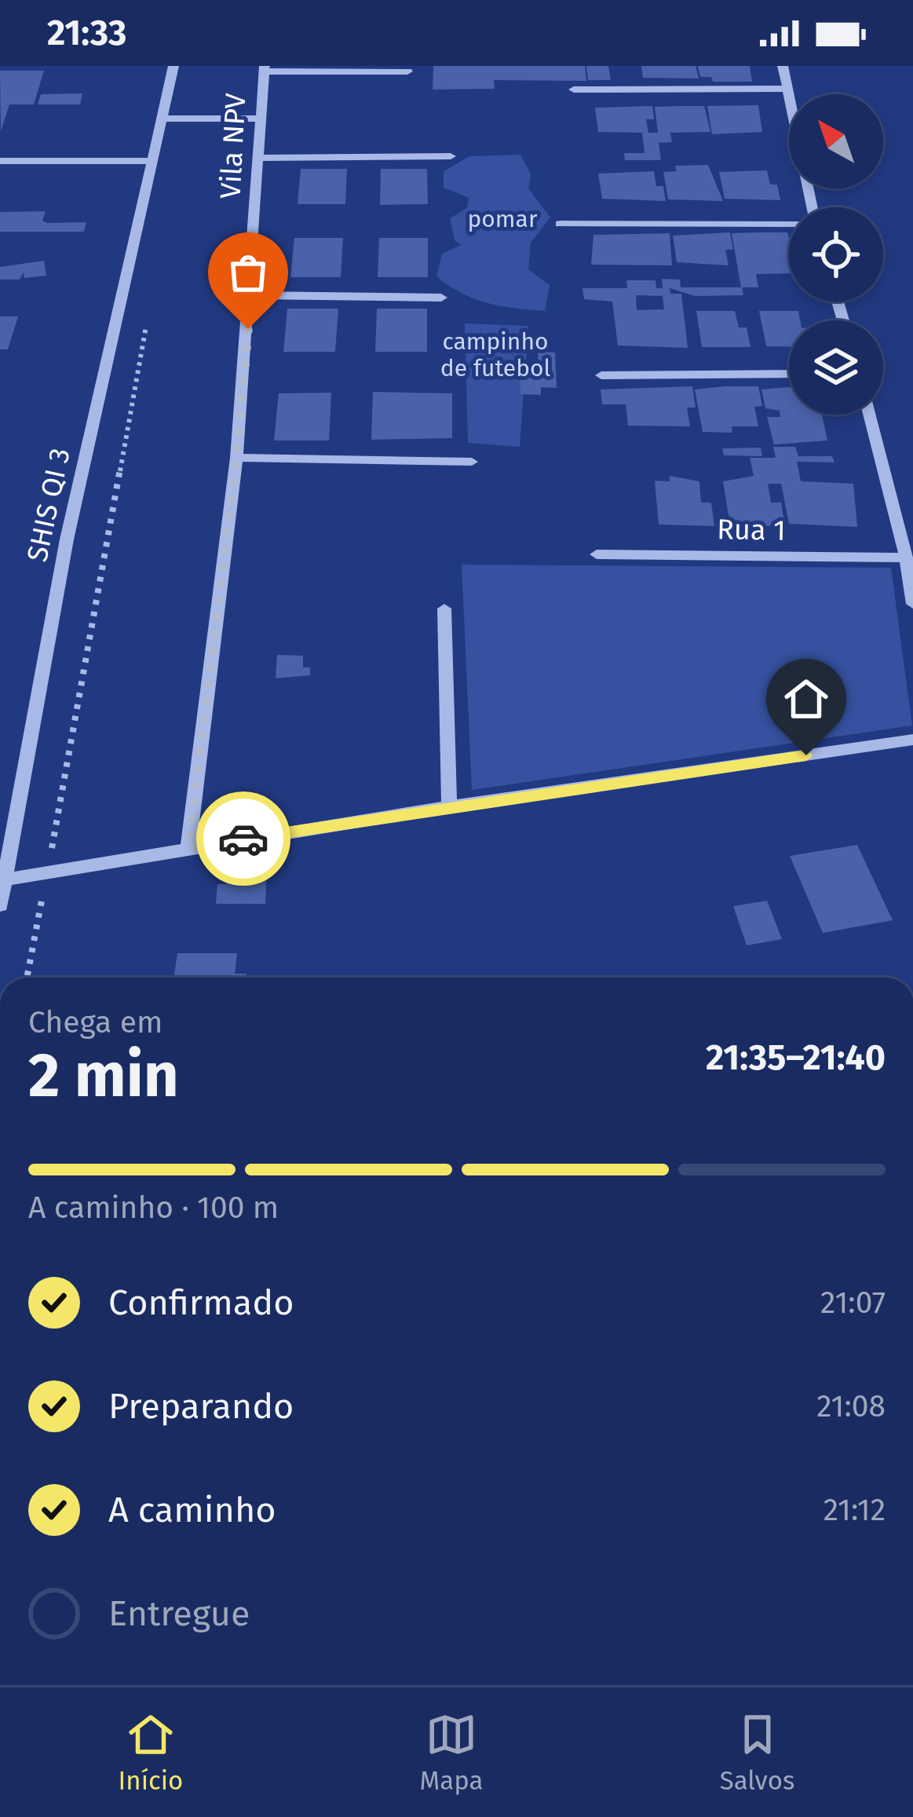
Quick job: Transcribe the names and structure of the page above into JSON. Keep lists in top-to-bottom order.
{
  "streets": {
    "street": ["Vila NPV", "SHIS QI 3", "Rua 1"]
  },
  "parks": ["pomar", "campinho de futebol"],
  "north": "top left",
  "page": {
    "status": "21:33",
    "heading": ["2 min", "Chega em", "21:35–21:40"],
    "bar": "A caminho · 100 m",
    "list": [
      ["Confirmado", "21:07"],
      ["Preparando", "21:08"],
      ["A caminho", "21:12"],
      "Entregue"
    ],
    "tabs": ["Início", "Mapa", "Salvos"]
  }
}
